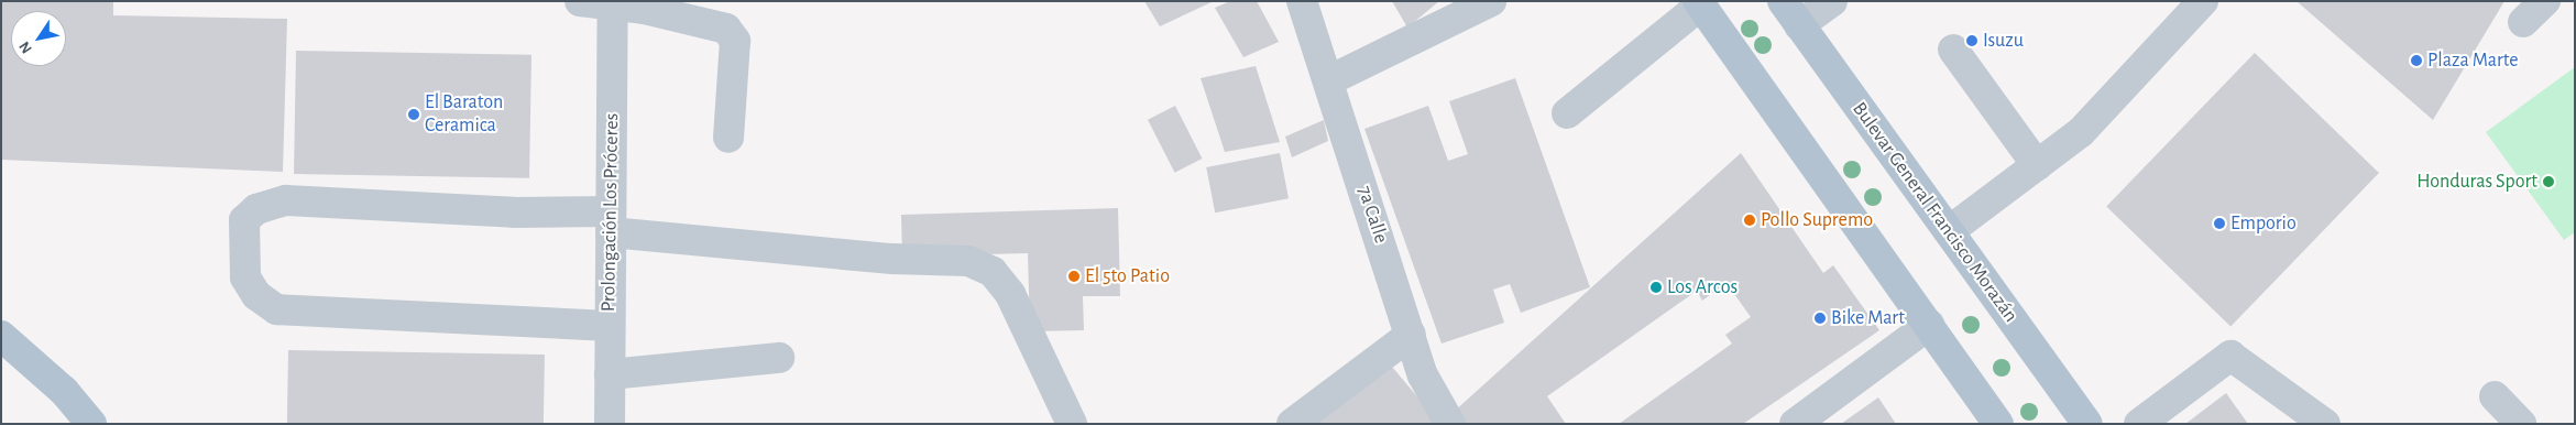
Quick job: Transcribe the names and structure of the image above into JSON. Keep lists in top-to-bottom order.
{
  "streets": {
    "main road": ["Bulevar General Francisco Morazán"],
    "street": ["Prolongación Los Próceres", "7a Calle"]
  },
  "places": [
    "Isuzu",
    "Plaza Marte",
    "El Baraton Ceramica",
    "Honduras Sport",
    "Pollo Supremo",
    "Emporio",
    "El 5to Patio",
    "Los Arcos",
    "Bike Mart"
  ],
  "north": "bottom left"
}
